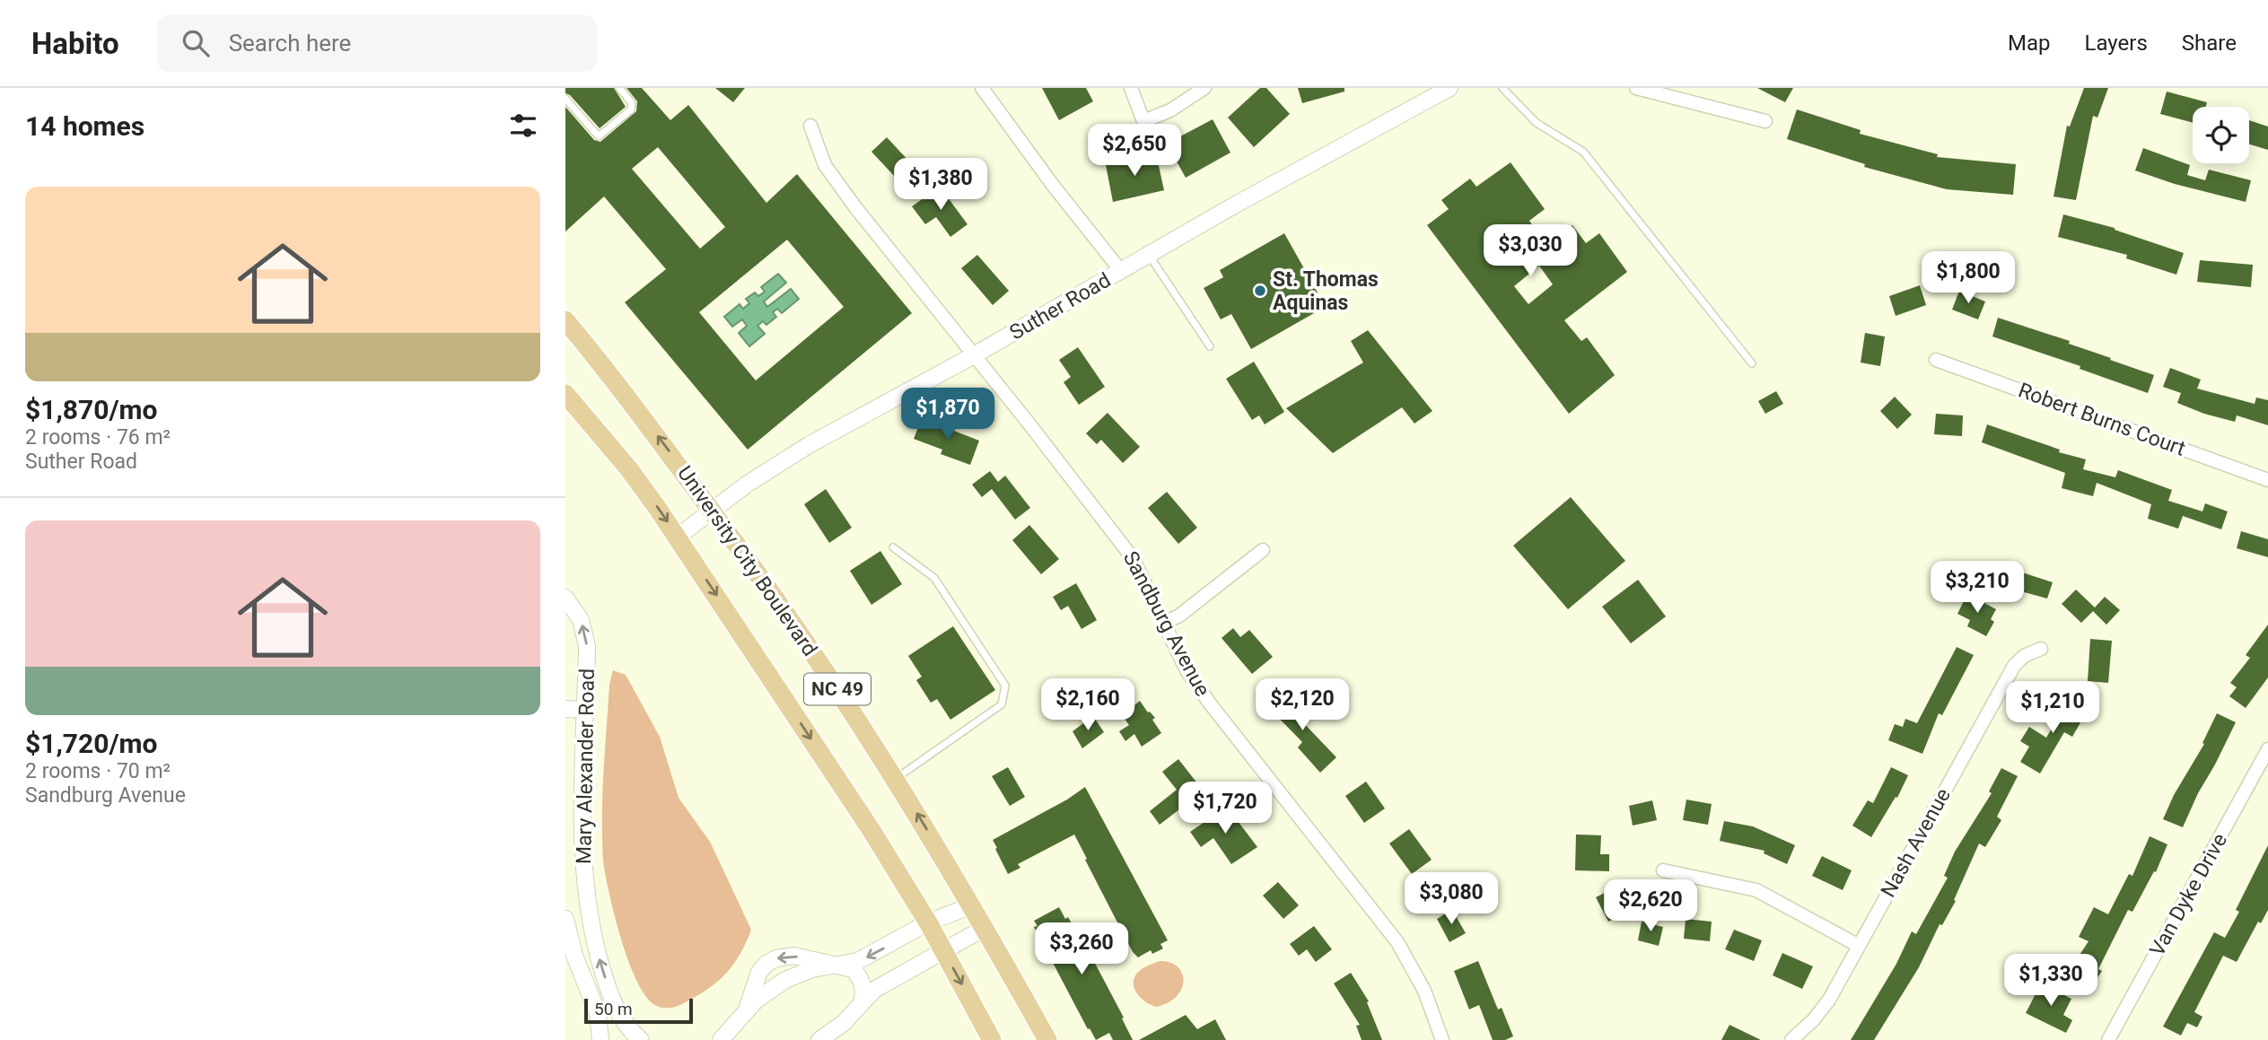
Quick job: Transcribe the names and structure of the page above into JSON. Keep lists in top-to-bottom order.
{
  "streets": {
    "main road": ["University City Boulevard", "NC 49"],
    "street": [
      "Suther Road",
      "Robert Burns Court",
      "Sandburg Avenue",
      "Mary Alexander Road",
      "Nash Avenue",
      "Van Dyke Drive"
    ]
  },
  "crossings": [
    ["Suther Road", "University City Boulevard"],
    ["Suther Road", "Sandburg Avenue"],
    ["Suther Road", "NC 49"]
  ],
  "one_way": ["Mary Alexander Road"],
  "places": ["St. Thomas Aquinas"],
  "scale_bar": "50 m",
  "page": {
    "header": "Habito",
    "search": "Search here",
    "nav": ["Map", "Layers", "Share"],
    "heading": "14 homes",
    "price": [
      "$2,650",
      "$1,380",
      "$3,030",
      "$1,800",
      "$1,870",
      "$3,210",
      "$2,160",
      "$2,120",
      "$1,210",
      "$1,720",
      "$3,080",
      "$2,620",
      "$3,260",
      "$1,330"
    ],
    "list": [
      {
        "name": "$1,870/mo",
        "note": "2 rooms · 76 m² · Suther Road"
      },
      {
        "name": "$1,720/mo",
        "note": "2 rooms · 70 m² · Sandburg Avenue"
      }
    ],
    "scale": "50 m"
  }
}
